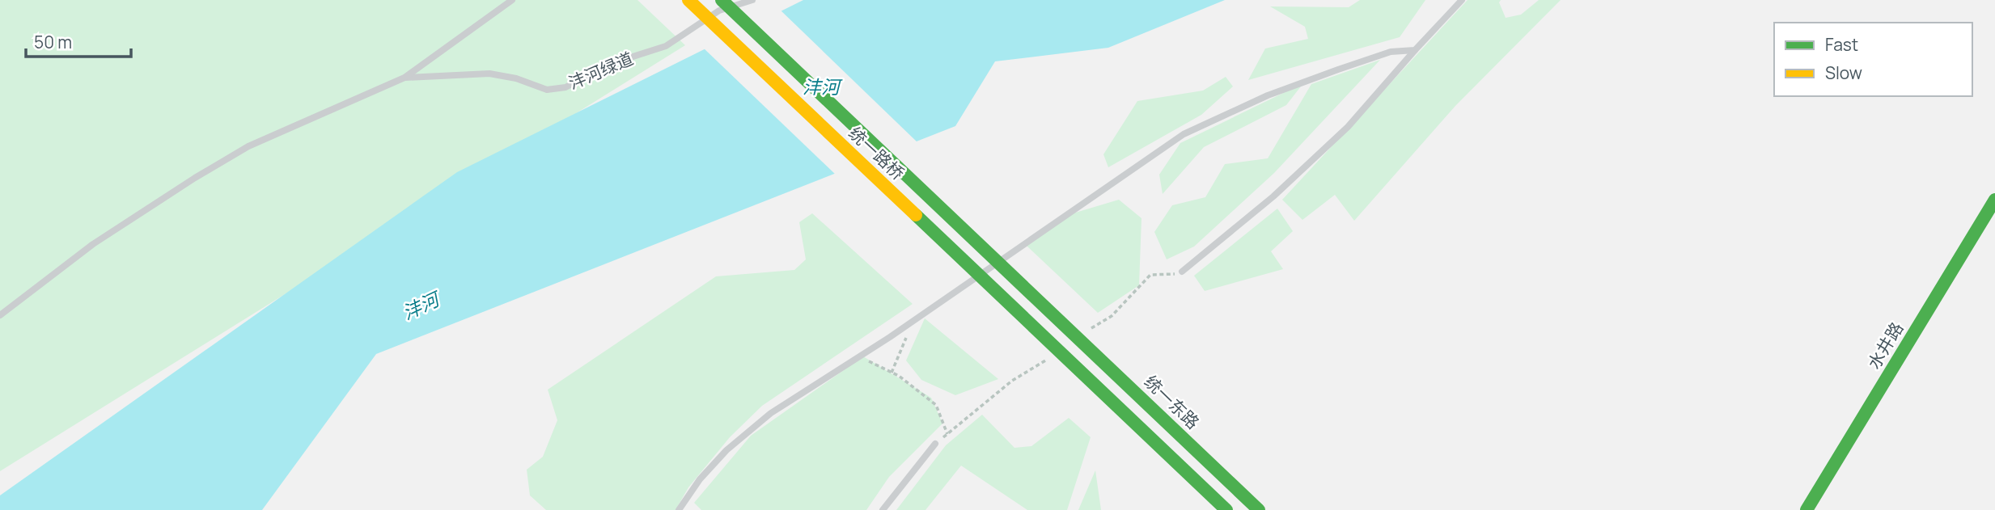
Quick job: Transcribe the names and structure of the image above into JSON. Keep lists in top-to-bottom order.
{
  "streets": {
    "main road": ["统一路桥", "水井路", "统一东路"],
    "lane": ["沣河绿道"]
  },
  "crossings": [
    ["统一路桥", "统一东路"]
  ],
  "water": ["沣河"],
  "legend": ["Fast", "Slow"],
  "scale_bar": "50 m"
}
